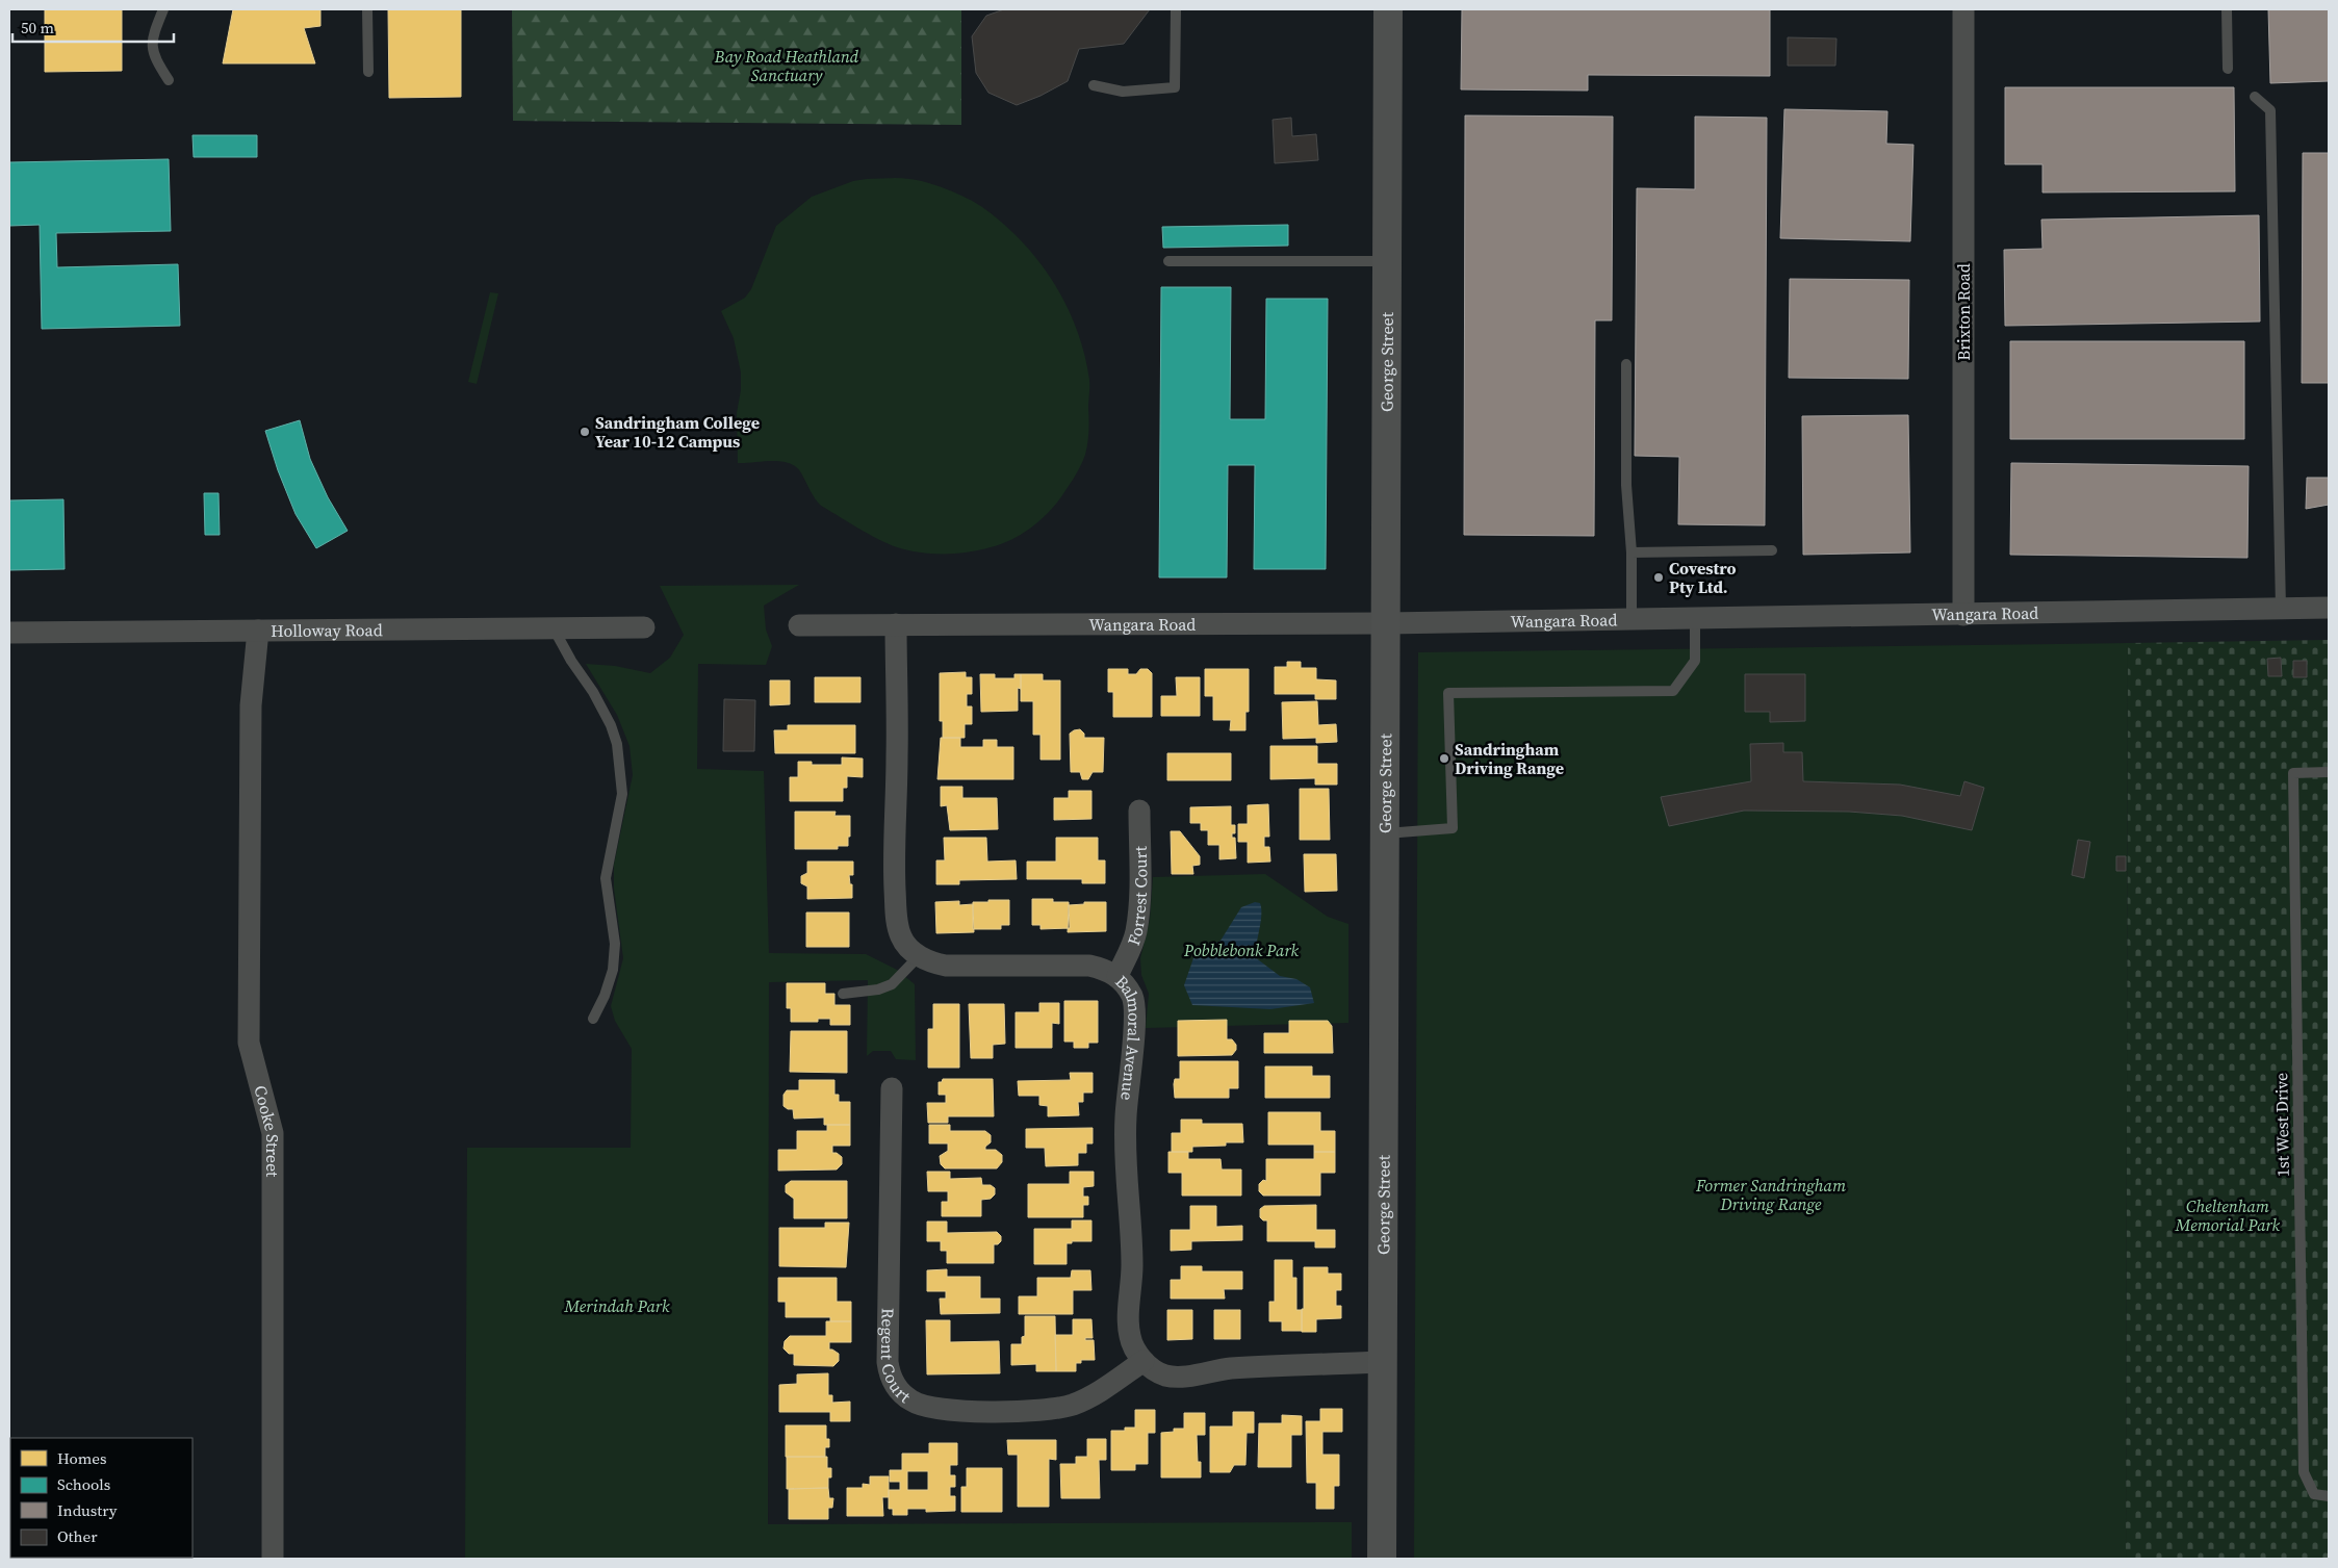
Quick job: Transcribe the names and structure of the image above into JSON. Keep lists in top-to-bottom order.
{
  "streets": {
    "street": [
      "Brixton Road",
      "George Street",
      "Wangara Road",
      "Holloway Road",
      "Forrest Court",
      "Balmoral Avenue",
      "Cooke Street",
      "Regent Court"
    ],
    "lane": ["1st West Drive"]
  },
  "crossings": [
    ["Brixton Road", "Wangara Road"],
    ["George Street", "Wangara Road"],
    ["George Street", "Balmoral Avenue"],
    ["Wangara Road", "Balmoral Avenue"],
    ["Holloway Road", "Cooke Street"],
    ["Forrest Court", "Balmoral Avenue"],
    ["Balmoral Avenue", "Regent Court"]
  ],
  "parks": [
    "Bay Road Heathland Sanctuary",
    "Pobblebonk Park",
    "Former Sandringham Driving Range",
    "Cheltenham Memorial Park",
    "Merindah Park"
  ],
  "places": ["Sandringham College Year 10-12 Campus", "Covestro Pty Ltd.", "Sandringham Driving Range"],
  "legend": [
    "Homes",
    "Schools",
    "Industry",
    "Other"
  ],
  "scale_bar": "50 m"
}
